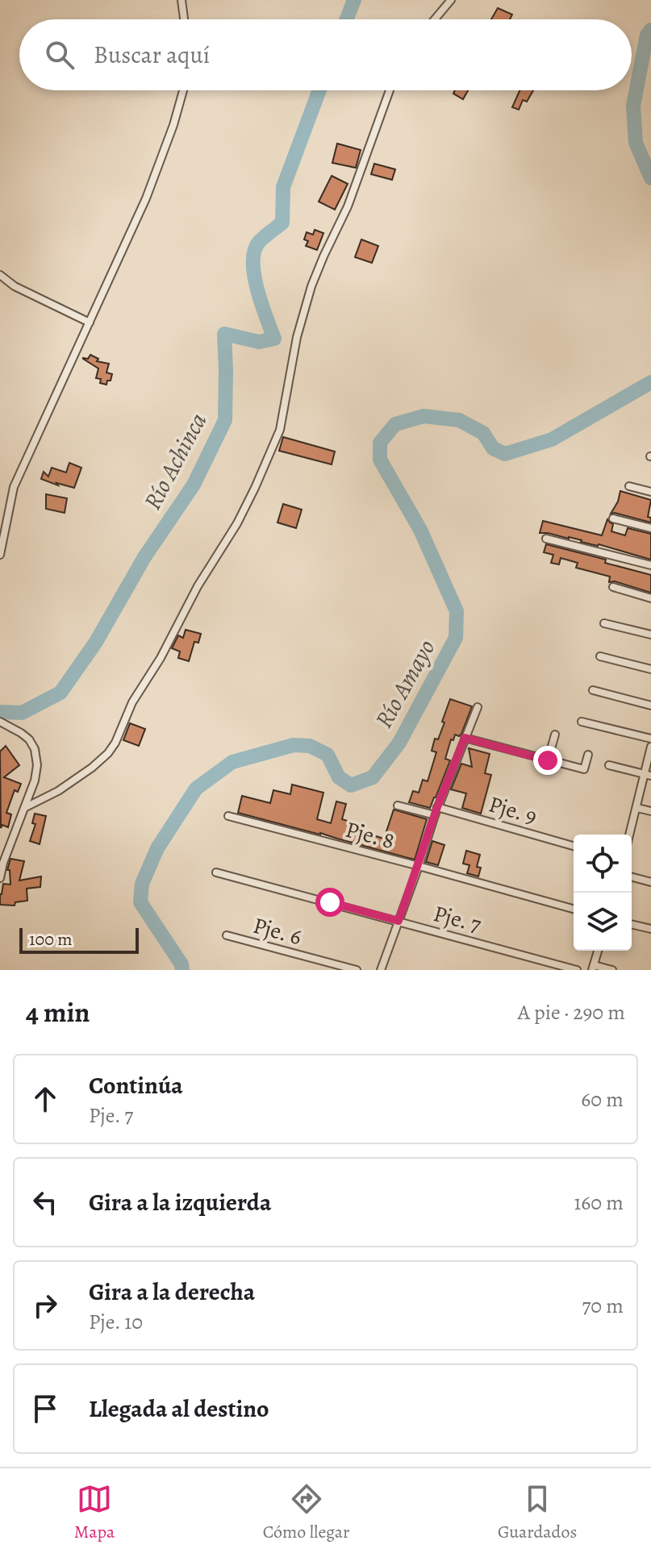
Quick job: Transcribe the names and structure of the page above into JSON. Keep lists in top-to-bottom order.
{
  "streets": {
    "street": [
      "Pje. 9",
      "Pje. 8",
      "Pje. 7",
      "Pje. 6"
    ]
  },
  "water": ["Río Achinca", "Río Amayo"],
  "scale_bar": "100 m",
  "page": {
    "search": "Buscar aquí",
    "scale": "100 m",
    "heading": ["4 min", "A pie · 290 m"],
    "list": [
      ["Continúa", "Pje. 7", "60 m"],
      ["Gira a la izquierda", "160 m"],
      ["Gira a la derecha", "Pje. 10", "70 m"],
      "Llegada al destino"
    ],
    "nav": ["Mapa", "Cómo llegar", "Guardados"]
  }
}
